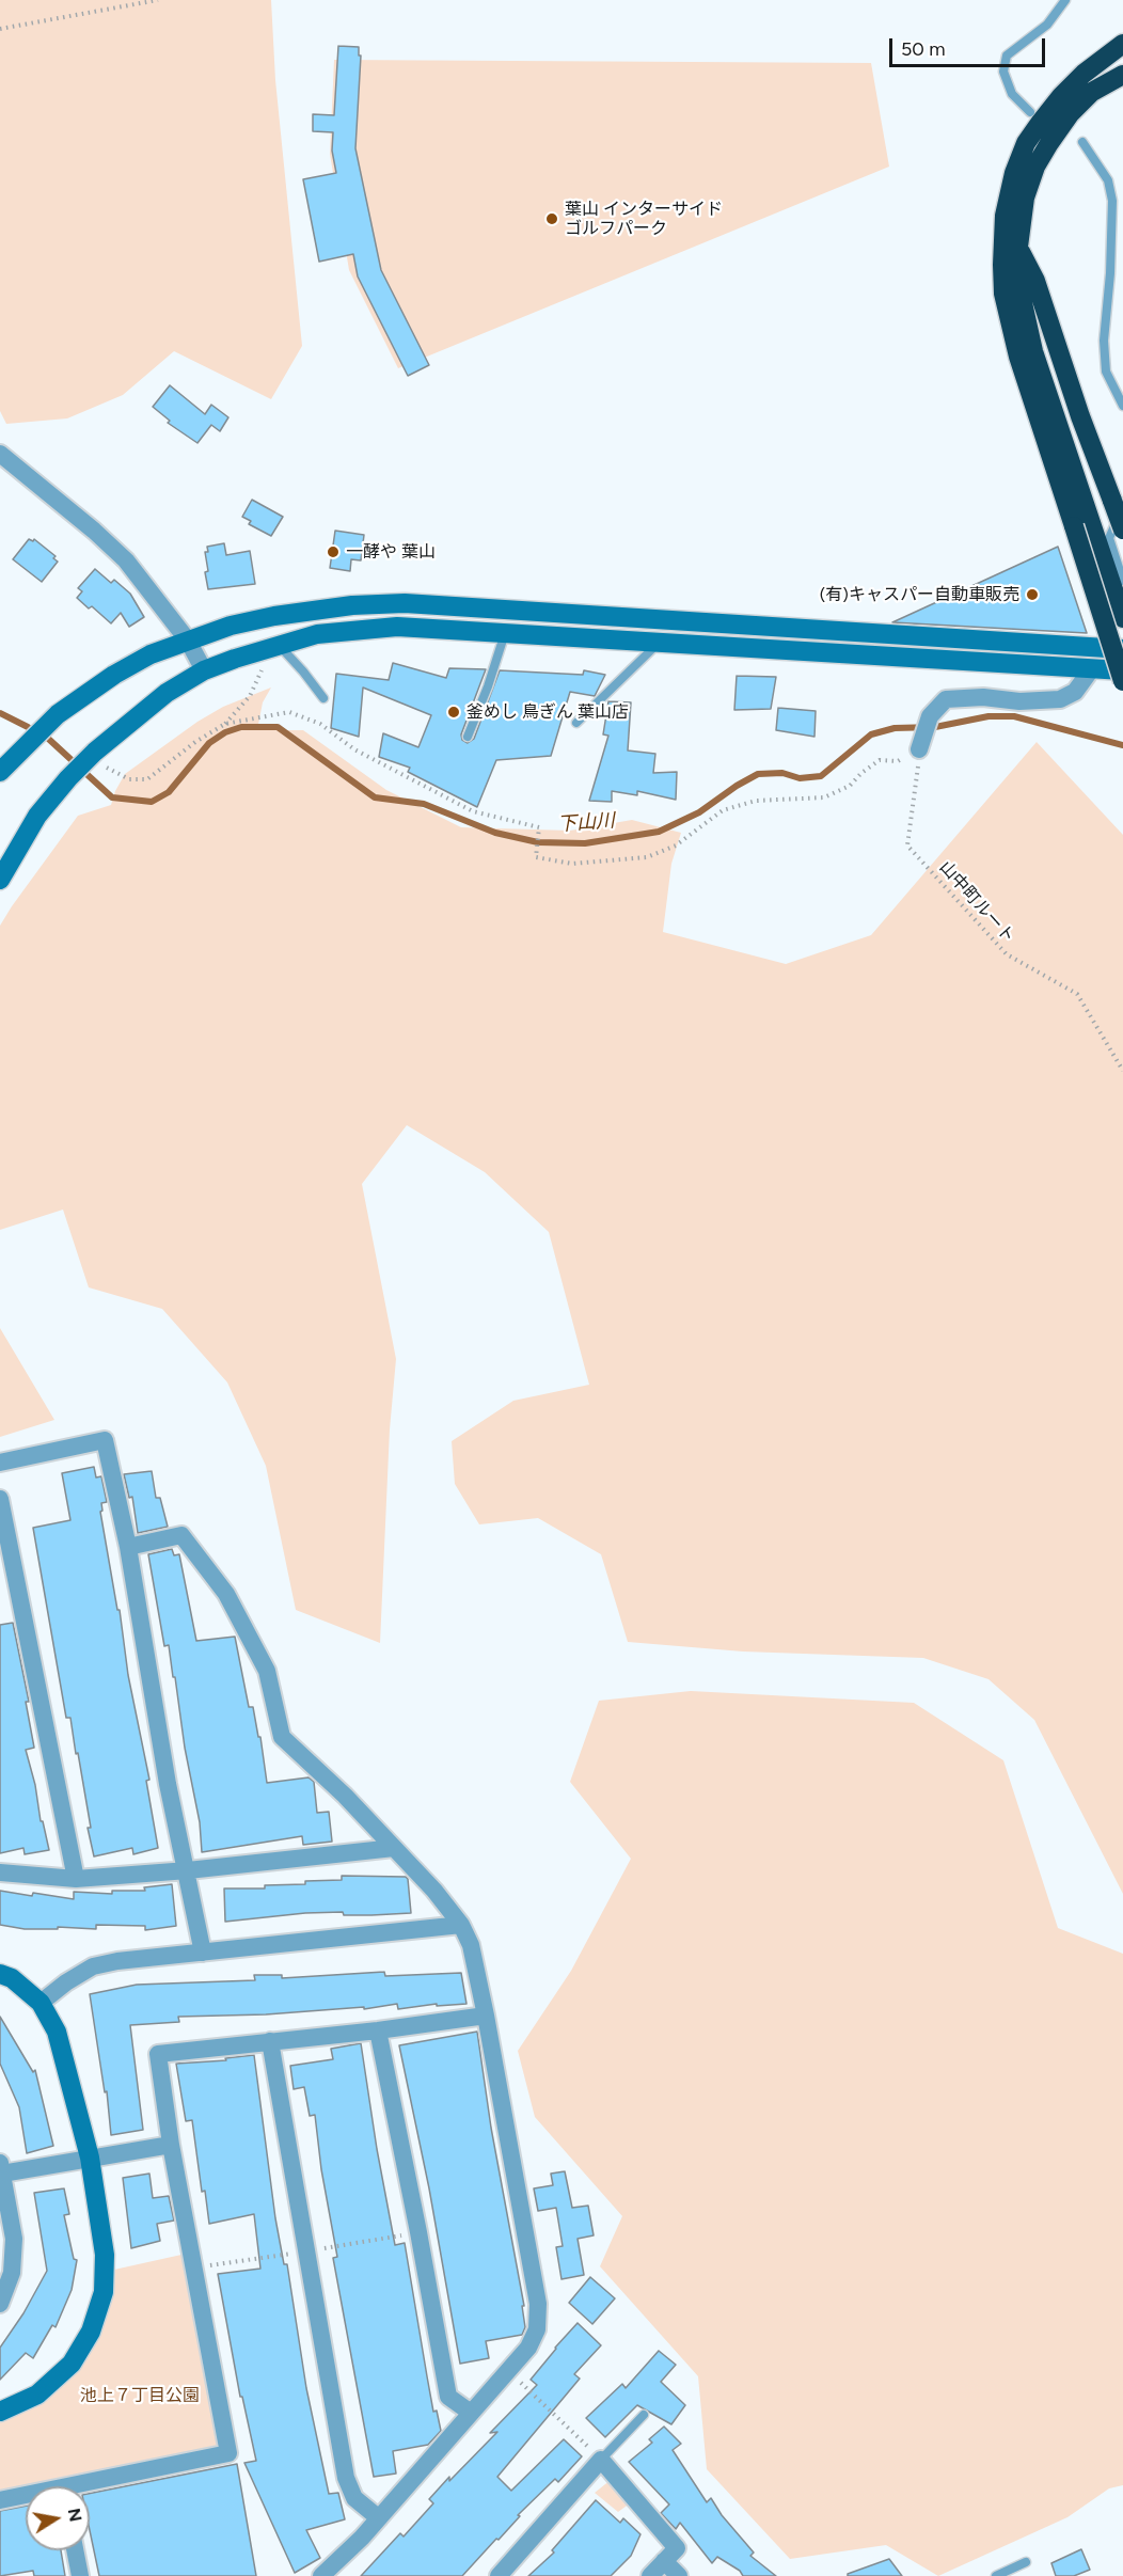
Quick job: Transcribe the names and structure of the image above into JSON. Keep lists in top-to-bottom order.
{
  "streets": {
    "path": ["山中町ルート"]
  },
  "water": ["下山川"],
  "parks": ["池上７丁目公園"],
  "places": [
    "葉山 インターサイド ゴルフパーク",
    "一酵や 葉山",
    "(有)キャスパー自動車販売",
    "釜めし 鳥ぎん 葉山店"
  ],
  "scale_bar": "50 m",
  "north": "right"
}
